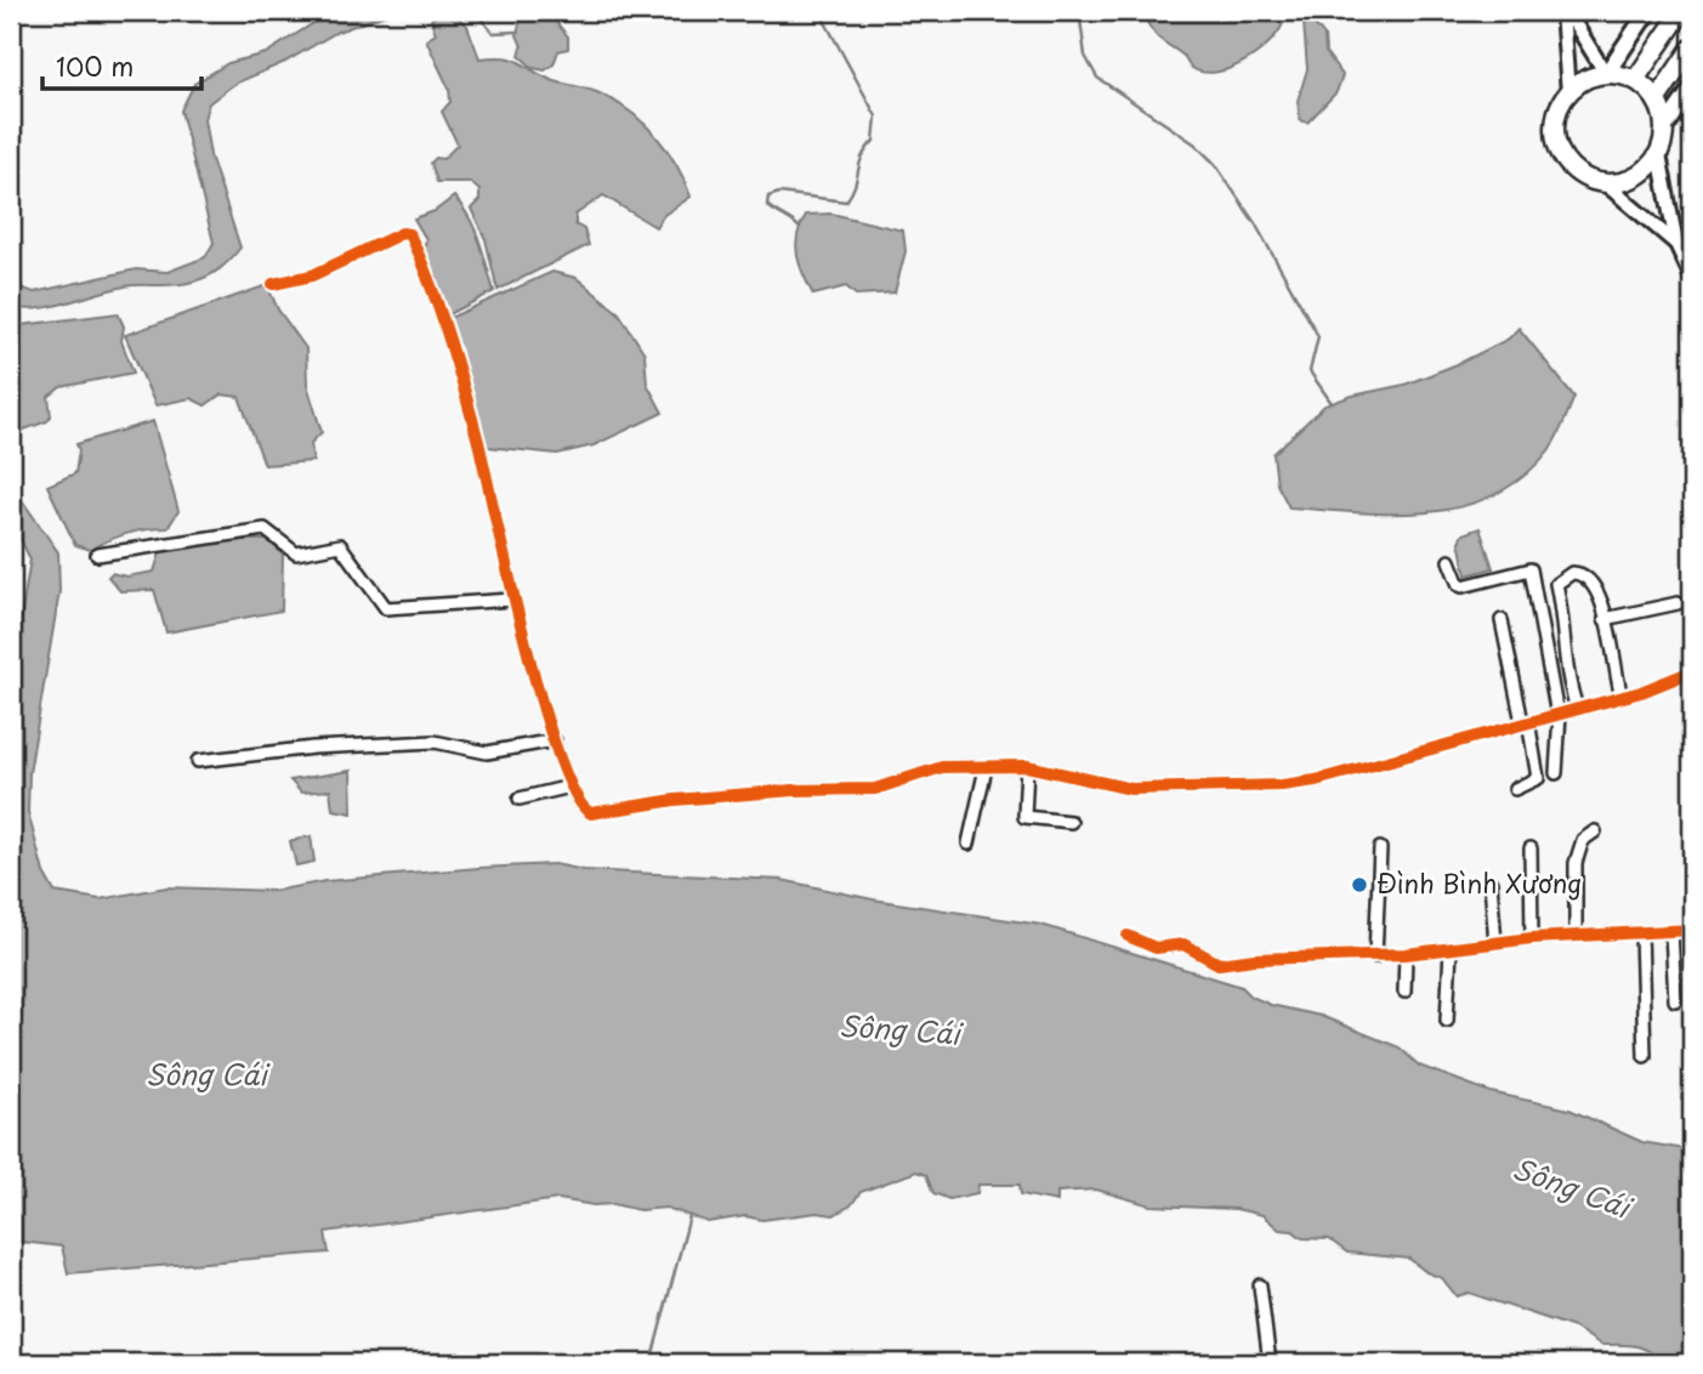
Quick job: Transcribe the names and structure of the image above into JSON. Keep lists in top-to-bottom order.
{
  "water": ["Sông Cái"],
  "places": ["Đình Bình Xương"],
  "scale_bar": "100 m"
}
